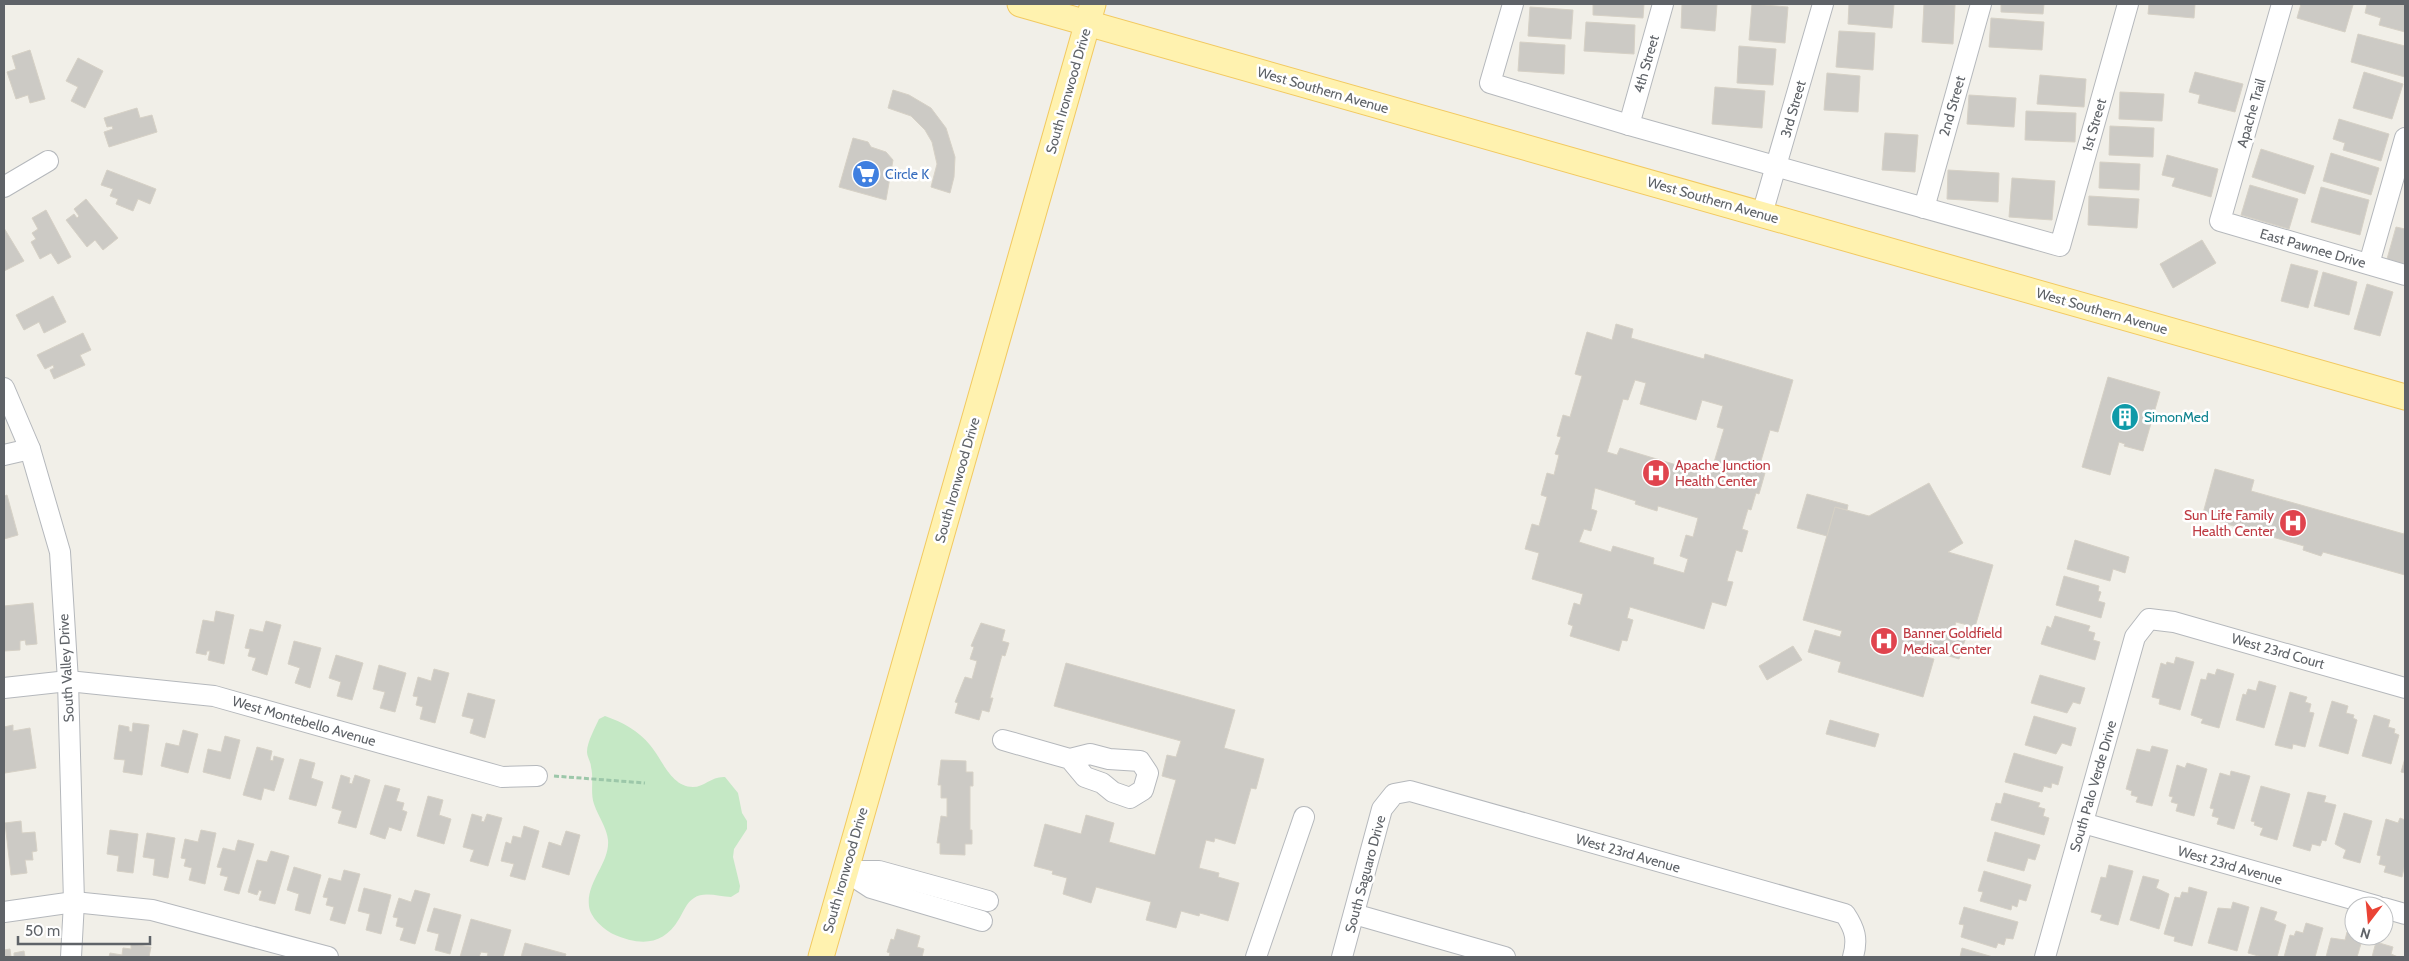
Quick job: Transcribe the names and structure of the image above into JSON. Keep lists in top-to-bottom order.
{
  "streets": {
    "main road": ["West Southern Avenue", "South Ironwood Drive"],
    "street": [
      "4th Street",
      "2nd Street",
      "3rd Street",
      "Apache Trail",
      "1st Street",
      "East Pawnee Drive",
      "West 23rd Court",
      "South Valley Drive",
      "West Montebello Avenue",
      "South Palo Verde Drive",
      "West 23rd Avenue",
      "South Saguaro Drive"
    ]
  },
  "crossings": [
    ["West Southern Avenue", "South Ironwood Drive"],
    ["West Southern Avenue", "3rd Street"],
    ["2nd Street", "1st Street"],
    ["Apache Trail", "East Pawnee Drive"],
    ["West 23rd Court", "South Palo Verde Drive"],
    ["South Valley Drive", "West Montebello Avenue"],
    ["South Palo Verde Drive", "West 23rd Avenue"],
    ["West 23rd Avenue", "South Saguaro Drive"]
  ],
  "places": {
    "supermarket": ["Circle K"],
    "building": ["SimonMed"],
    "hospital": ["Apache Junction Health Center", "Sun Life Family Health Center", "Banner Goldfield Medical Center"]
  },
  "scale_bar": "50 m",
  "north": "bottom"
}
